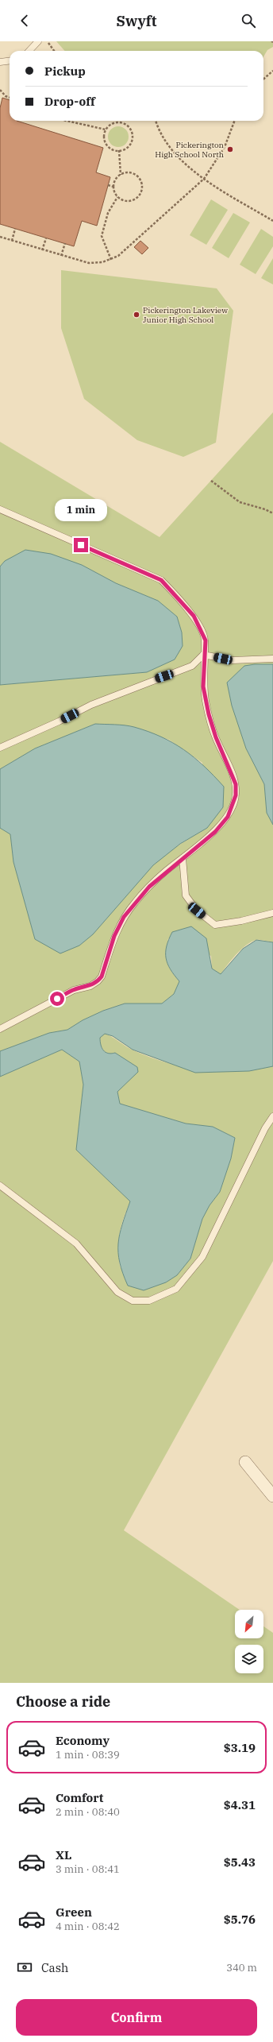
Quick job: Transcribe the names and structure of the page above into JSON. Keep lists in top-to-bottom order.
{
  "places": ["Pickerington High School North", "Pickerington Lakeview Junior High School"],
  "north": "bottom left",
  "page": {
    "header": "Swyft",
    "banner": ["Pickup", "Drop-off"],
    "bubble": "1 min",
    "heading": "Choose a ride",
    "list": [
      {
        "name": "Economy",
        "note": "1 min · 08:39",
        "value": "$3.19"
      },
      {
        "name": "Comfort",
        "note": "2 min · 08:40",
        "value": "$4.31"
      },
      {
        "name": "XL",
        "note": "3 min · 08:41",
        "value": "$5.43"
      },
      {
        "name": "Green",
        "note": "4 min · 08:42",
        "value": "$5.76"
      }
    ],
    "pay": ["Cash", "340 m"],
    "buttons": "Confirm"
  }
}
